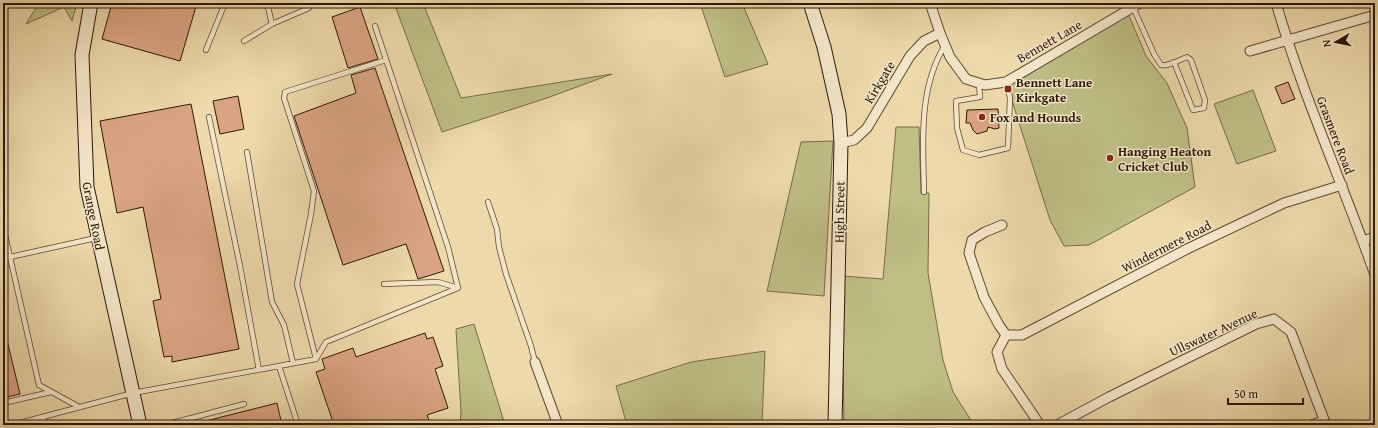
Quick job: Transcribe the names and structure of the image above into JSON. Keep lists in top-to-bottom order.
{
  "streets": {
    "main road": ["High Street", "Grange Road"],
    "street": [
      "Bennett Lane",
      "Kirkgate",
      "Grasmere Road",
      "Windermere Road",
      "Ullswater Avenue"
    ]
  },
  "crossings": [
    ["Kirkgate", "High Street"],
    ["Grasmere Road", "Windermere Road"]
  ],
  "places": {
    "transit": ["Bennett Lane Kirkgate"],
    "other": ["Fox and Hounds", "Hanging Heaton Cricket Club"]
  },
  "scale_bar": "50 m",
  "north": "left"
}
